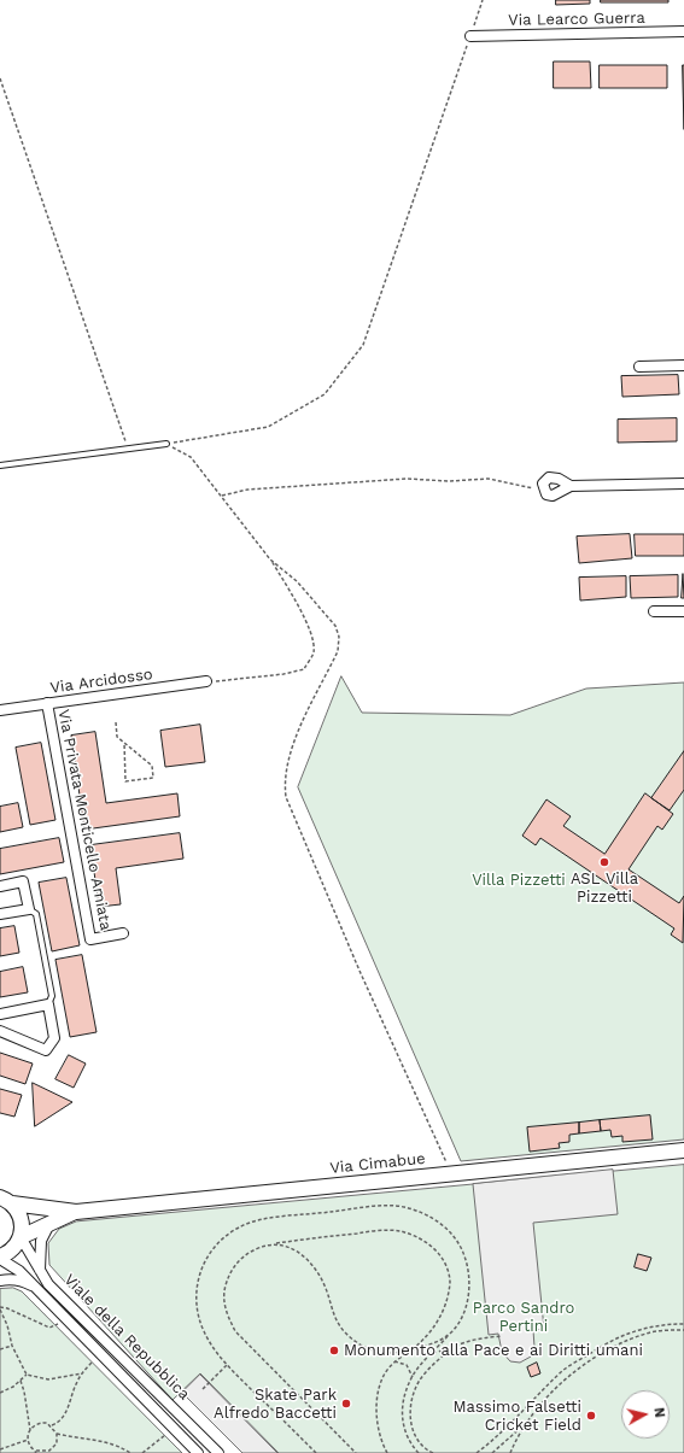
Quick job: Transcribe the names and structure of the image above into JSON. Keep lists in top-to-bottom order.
{
  "streets": {
    "main road": ["Via Cimabue", "Viale della Repubblica"],
    "street": ["Via Learco Guerra", "Via Arcidosso", "Via Privata Monticello Amiata"]
  },
  "crossings": [
    ["Via Arcidosso", "Via Privata Monticello Amiata"],
    ["Via Cimabue", "Viale della Repubblica"]
  ],
  "parks": ["Villa Pizzetti", "Parco Sandro Pertini"],
  "places": [
    "ASL Villa Pizzetti",
    "Monumento alla Pace e ai Diritti umani",
    "Skate Park Alfredo Baccetti",
    "Massimo Falsetti Cricket Field"
  ],
  "north": "right"
}
